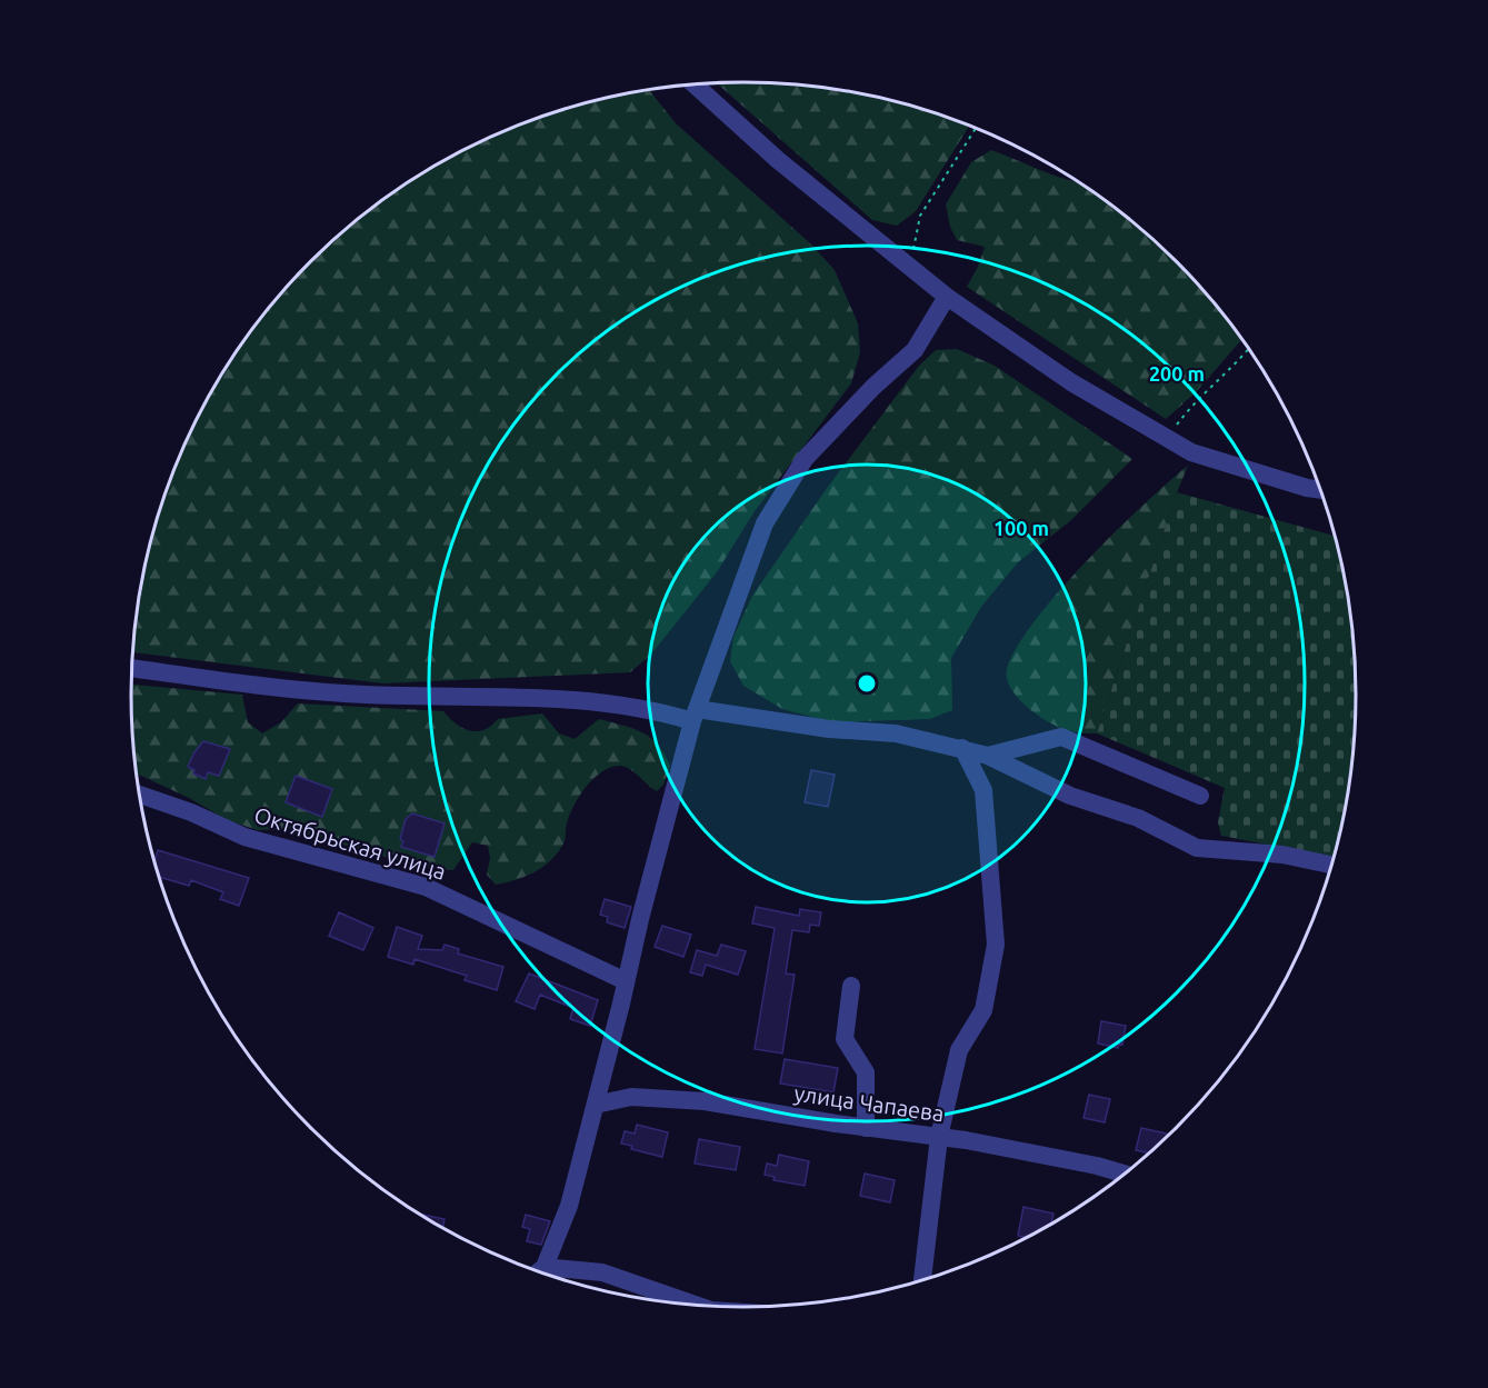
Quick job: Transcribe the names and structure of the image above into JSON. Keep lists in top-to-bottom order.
{
  "streets": {
    "street": ["Октябрьская улица", "улица Чапаева"]
  },
  "rings": ["200 m", "100 m"]
}
